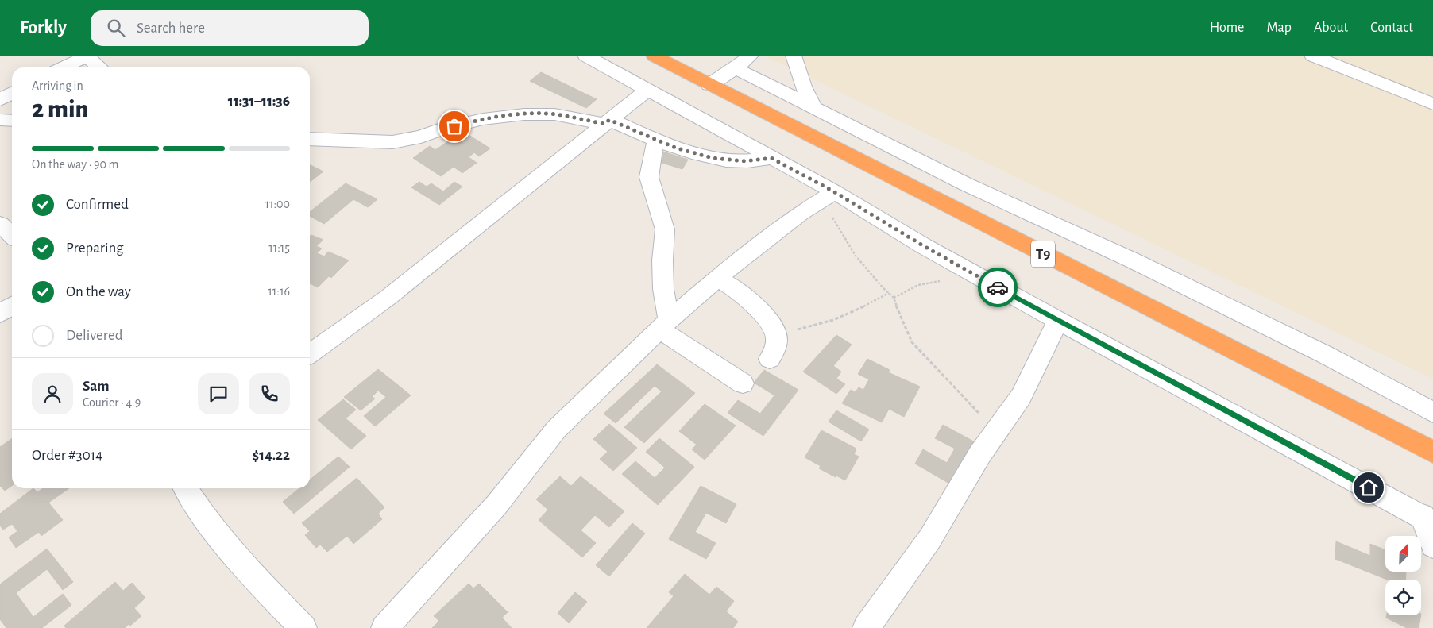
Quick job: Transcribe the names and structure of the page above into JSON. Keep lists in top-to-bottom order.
{
  "streets": {
    "highway": ["T9"]
  },
  "north": "top right",
  "page": {
    "header": "Forkly",
    "search": "Search here",
    "nav": [
      "Home",
      "Map",
      "About",
      "Contact"
    ],
    "heading": ["2 min", "Arriving in", "11:31–11:36"],
    "panel": [
      "Sam",
      "Courier · 4.9",
      "Order #3014",
      "$14.22"
    ],
    "bar": "On the way · 90 m",
    "list": [
      ["Confirmed", "11:00"],
      ["Preparing", "11:15"],
      ["On the way", "11:16"],
      "Delivered"
    ]
  }
}
